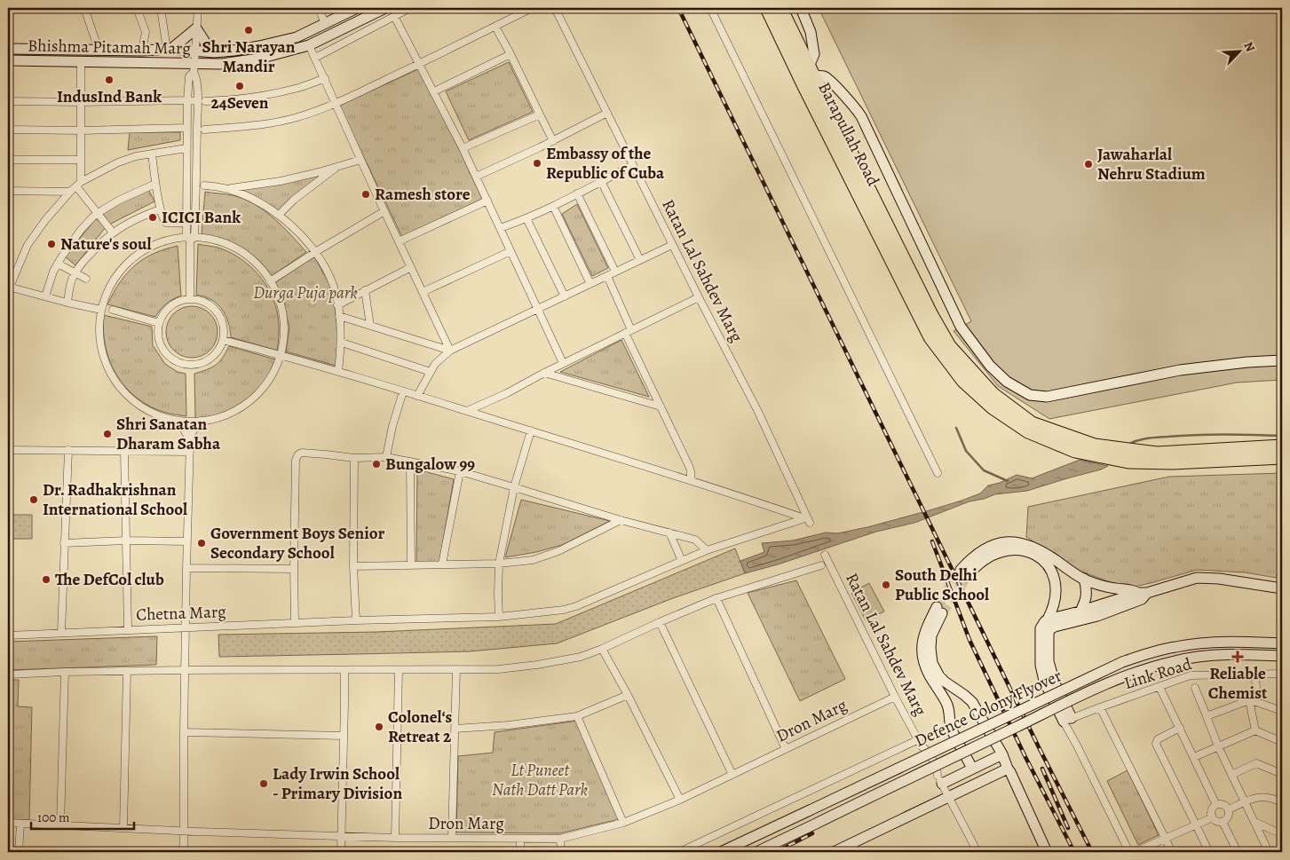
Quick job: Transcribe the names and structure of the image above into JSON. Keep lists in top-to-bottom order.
{
  "streets": {
    "highway": ["Barapullah Road"],
    "street": [
      "Bhishma Pitamah Marg",
      "Ratan Lal Sahdev Marg",
      "Chetna Marg",
      "Link Road",
      "Defence Colony Flyover",
      "Dron Marg"
    ]
  },
  "crossings": [
    ["Ratan Lal Sahdev Marg", "Chetna Marg"],
    ["Ratan Lal Sahdev Marg", "Dron Marg"]
  ],
  "parks": ["Durga Puja park", "Lt Puneet Nath Datt Park"],
  "places": {
    "other": [
      "Shri Narayan Mandir",
      "IndusInd Bank",
      "24Seven",
      "Embassy of the Republic of Cuba",
      "Jawaharlal Nehru Stadium",
      "Ramesh store",
      "ICICI Bank",
      "Nature's soul",
      "Shri Sanatan Dharam Sabha",
      "Bungalow 99",
      "Dr. Radhakrishnan International School",
      "Government Boys Senior Secondary School",
      "The DefCol club",
      "South Delhi Public School",
      "Colonel‘s Retreat 2",
      "Lady Irwin School - Primary Division"
    ],
    "health": ["Reliable Chemist"]
  },
  "scale_bar": "100 m",
  "north": "top right"
}
